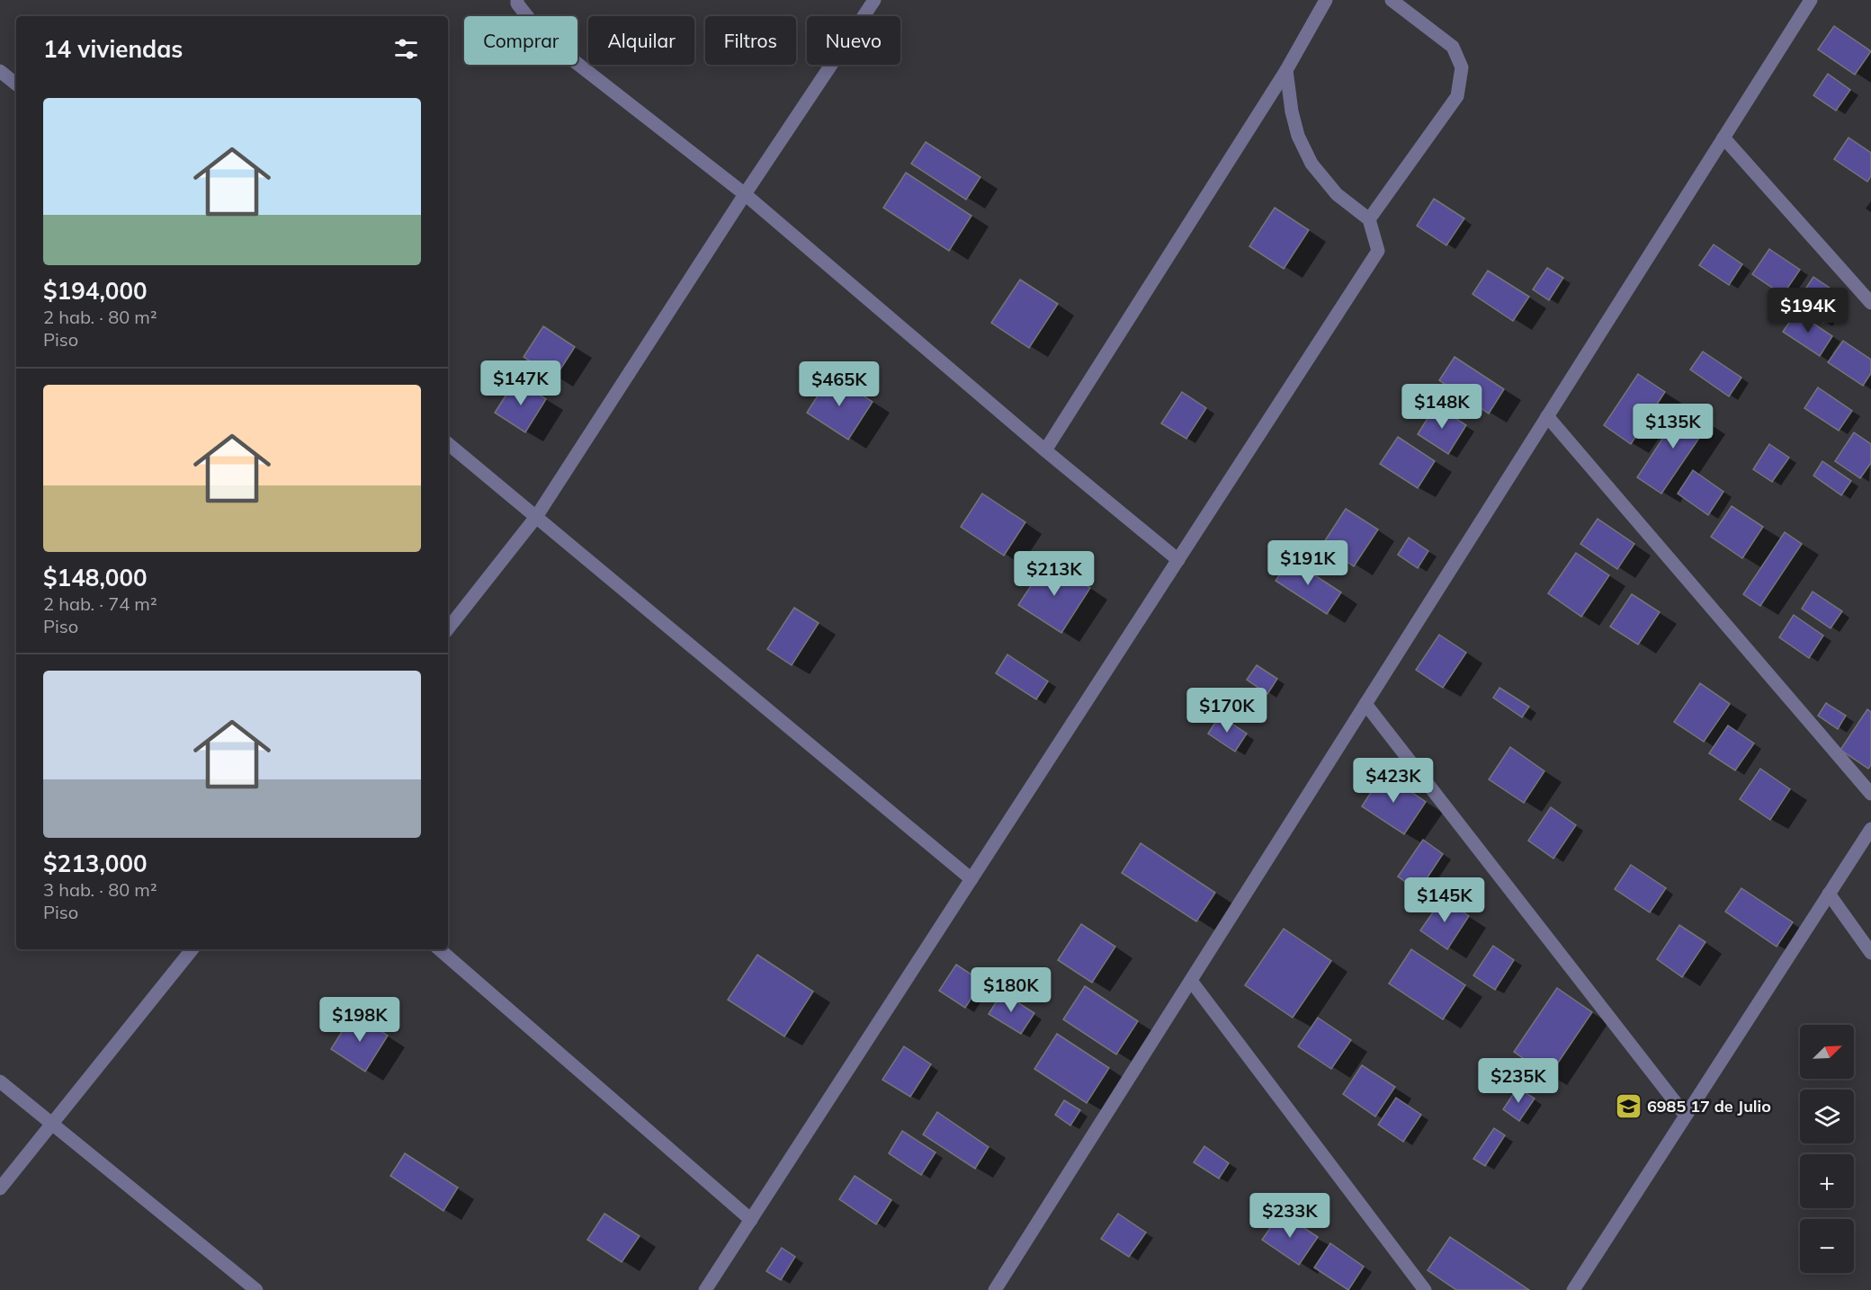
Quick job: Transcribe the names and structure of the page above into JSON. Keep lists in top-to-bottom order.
{
  "places": {
    "school or university": ["6985 17 de Julio"]
  },
  "north": "top right",
  "page": {
    "chip": [
      "Comprar",
      "Alquilar",
      "Filtros",
      "Nuevo"
    ],
    "heading": "14 viviendas",
    "list": [
      {
        "name": "$194,000",
        "note": "2 hab. · 80 m² · Piso"
      },
      {
        "name": "$148,000",
        "note": "2 hab. · 74 m² · Piso"
      },
      {
        "name": "$213,000",
        "note": "3 hab. · 80 m² · Piso"
      }
    ],
    "price": [
      "$194K",
      "$147K",
      "$465K",
      "$148K",
      "$135K",
      "$191K",
      "$213K",
      "$170K",
      "$423K",
      "$145K",
      "$180K",
      "$198K",
      "$235K",
      "$233K"
    ],
    "map_buttons": ["+", "−"]
  }
}
